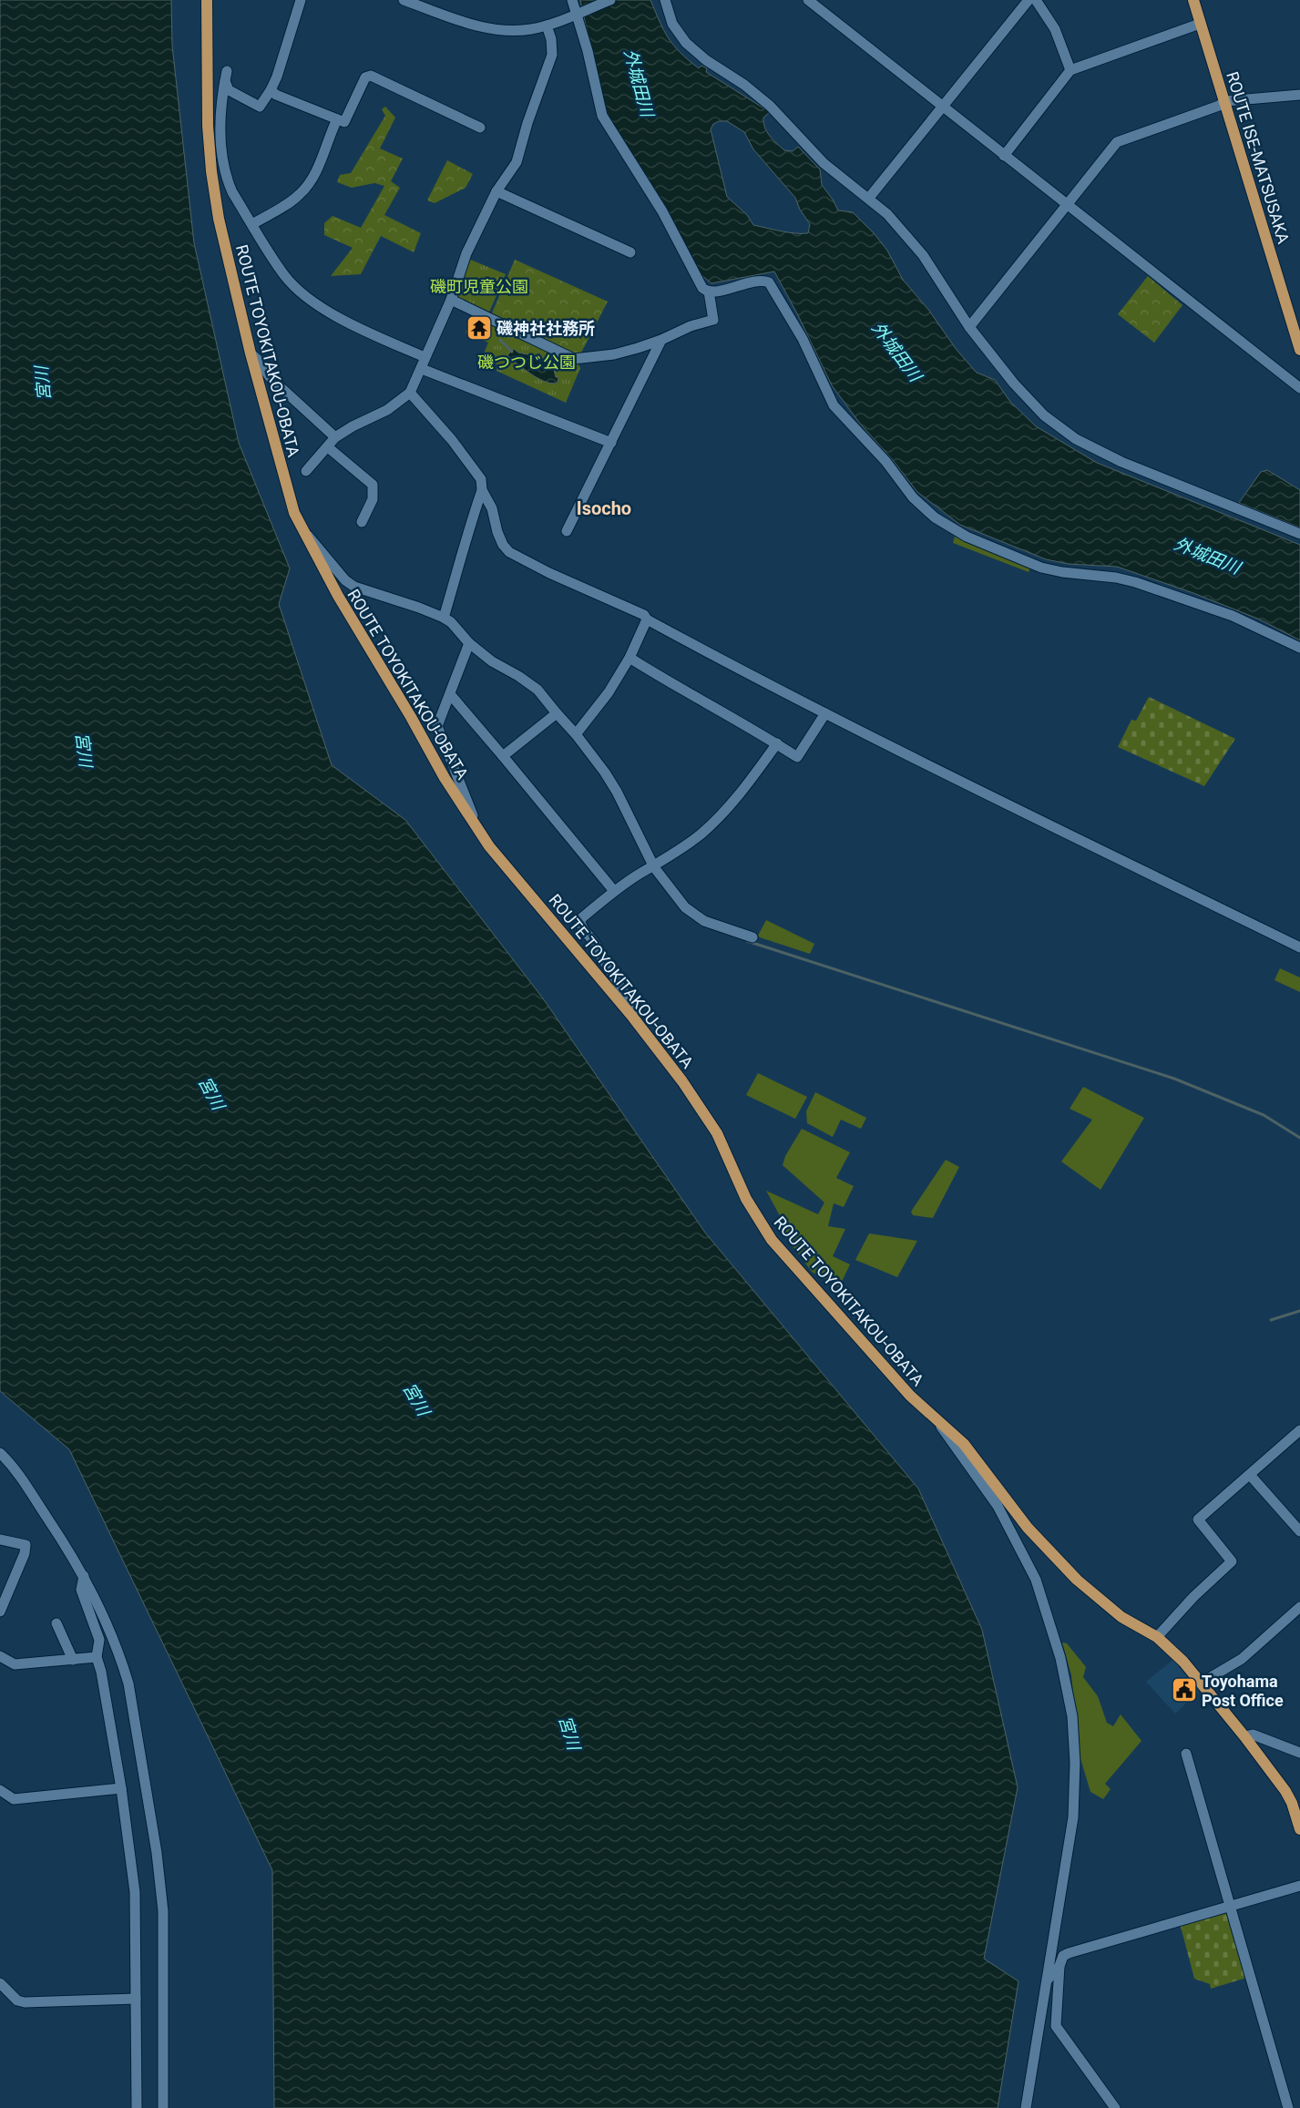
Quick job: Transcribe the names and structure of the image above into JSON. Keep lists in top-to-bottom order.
{
  "streets": {
    "main road": ["ROUTE ISE-MATSUSAKA", "ROUTE TOYOKITAKOU-OBATA"]
  },
  "districts": ["Isocho"],
  "water": ["外城田川", "宮川"],
  "parks": ["磯町児童公園", "磯つつじ公園"],
  "places": {
    "temple": ["磯神社社務所"],
    "public building": ["Toyohama Post Office"]
  }
}
